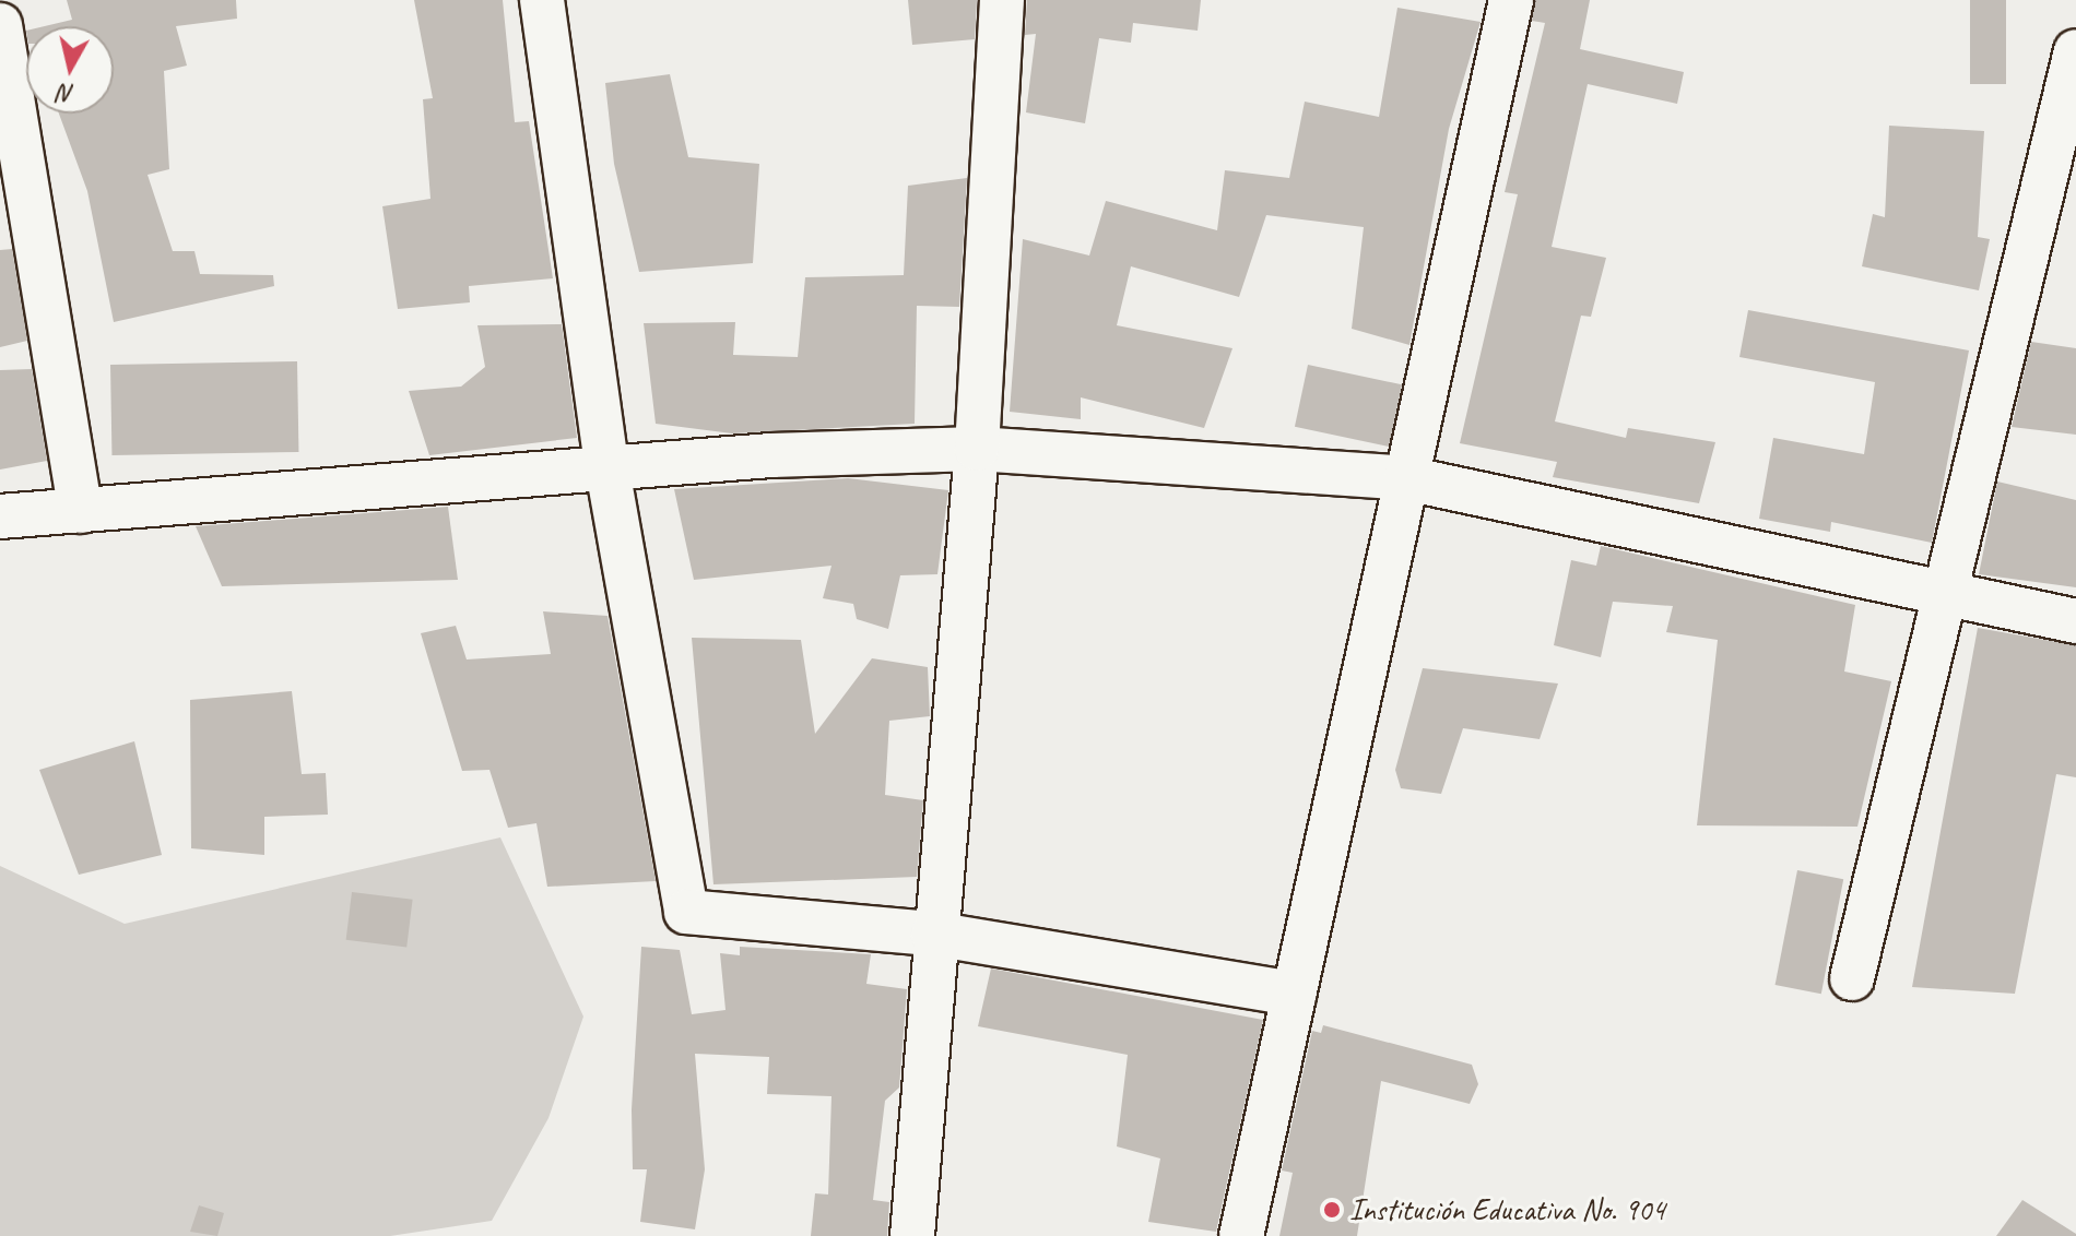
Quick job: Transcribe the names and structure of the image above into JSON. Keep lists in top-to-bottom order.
{
  "places": ["Institución Educativa No. 904"],
  "north": "bottom"
}
